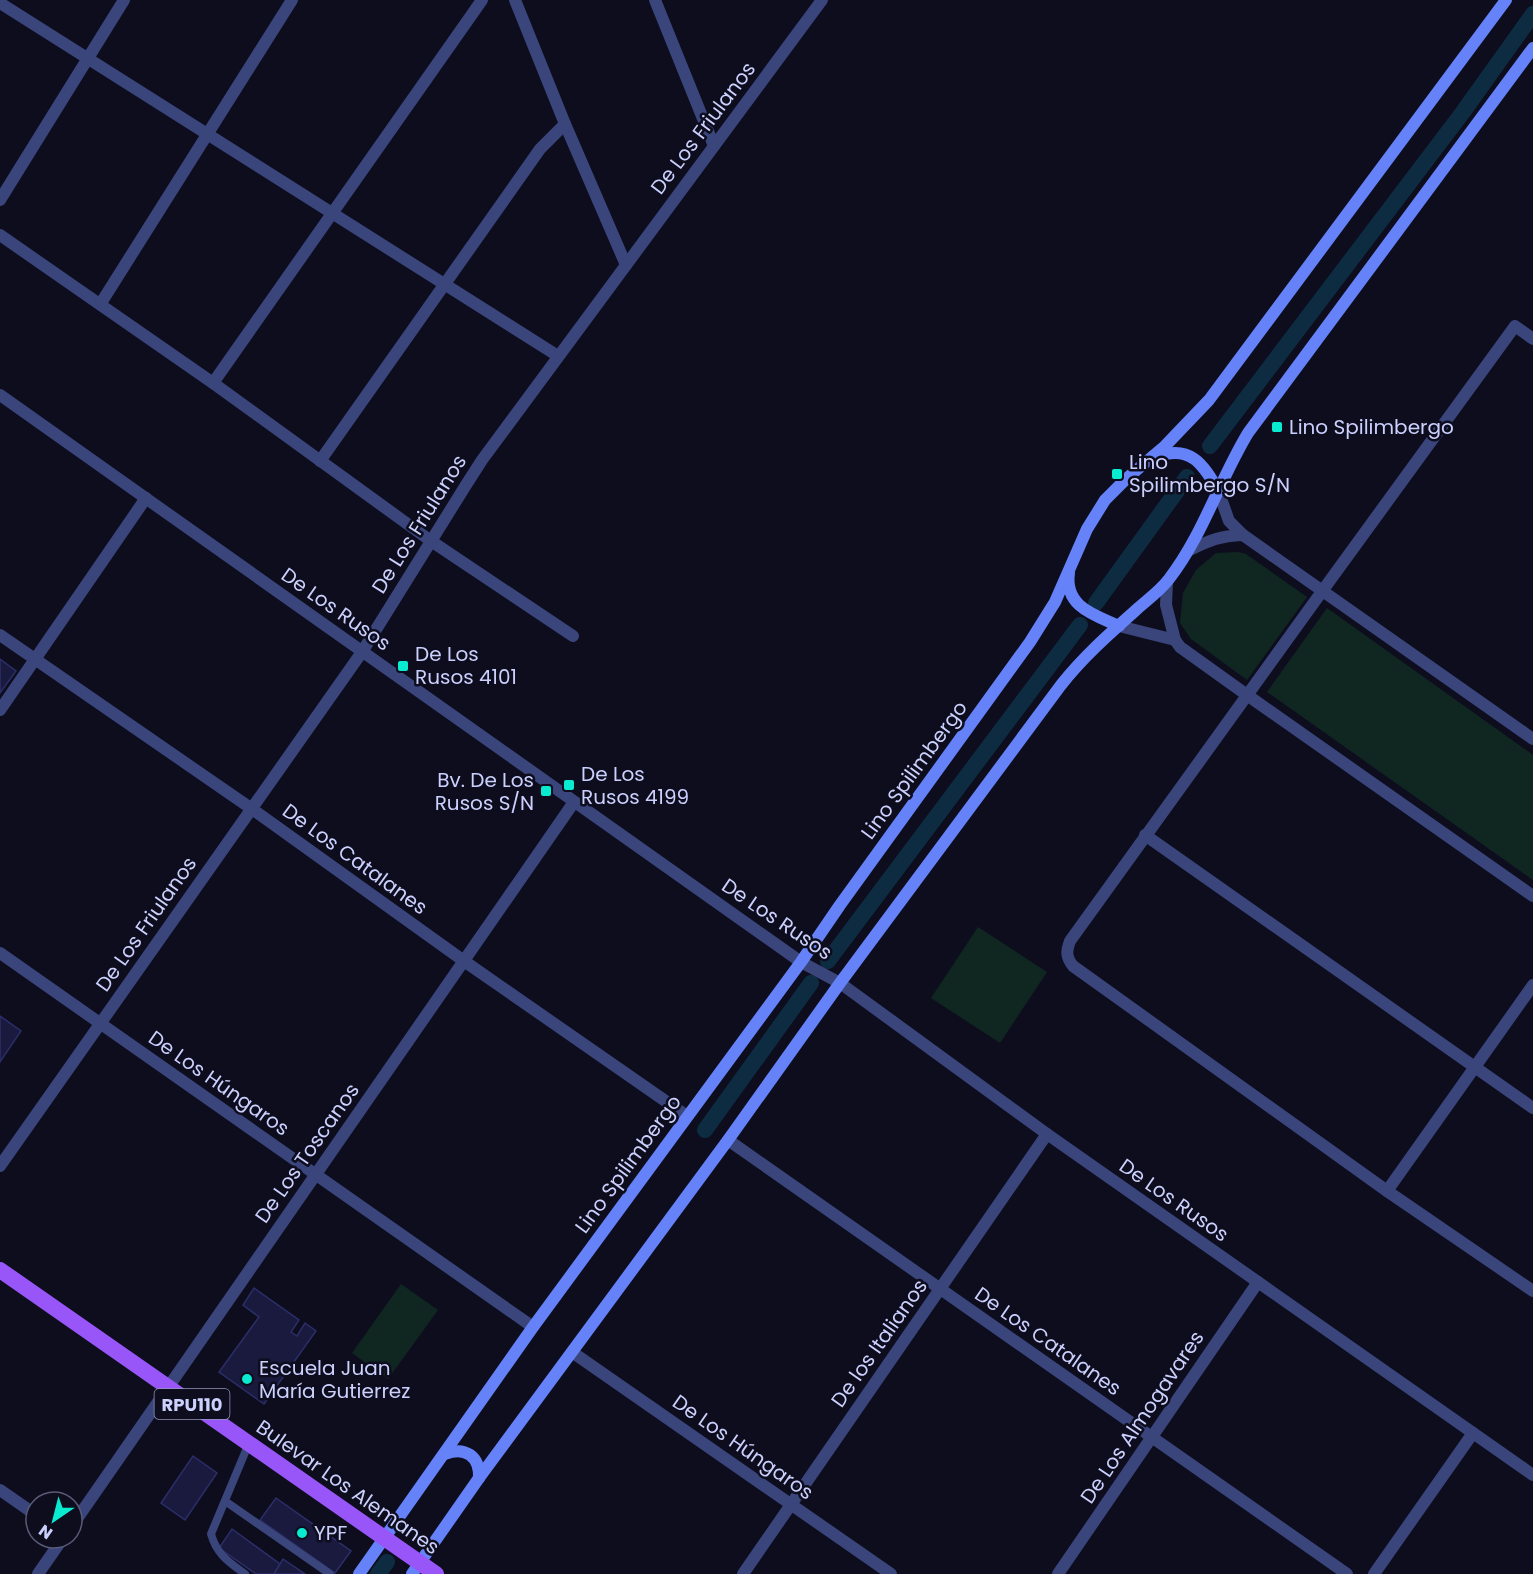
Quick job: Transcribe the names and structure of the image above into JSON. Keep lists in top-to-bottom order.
{
  "streets": {
    "main road": ["Lino Spilimbergo", "RPU110", "Bulevar Los Alemanes"],
    "street": [
      "De Los Friulanos",
      "De Los Rusos",
      "De Los Catalanes",
      "De Los Húngaros",
      "De Los Toscanos",
      "De los Italianos",
      "De Los Almogavares"
    ]
  },
  "crossings": [
    ["De Los Friulanos", "De Los Rusos"],
    ["De Los Friulanos", "De Los Catalanes"],
    ["De Los Friulanos", "De Los Húngaros"],
    ["De Los Rusos", "Lino Spilimbergo"],
    ["De Los Rusos", "De Los Toscanos"],
    ["De Los Rusos", "De los Italianos"],
    ["De Los Rusos", "De Los Almogavares"],
    ["Lino Spilimbergo", "De Los Catalanes"],
    ["Lino Spilimbergo", "De Los Húngaros"],
    ["Lino Spilimbergo", "Bulevar Los Alemanes"],
    ["De Los Catalanes", "De Los Toscanos"],
    ["De Los Catalanes", "De los Italianos"],
    ["De Los Catalanes", "De Los Almogavares"],
    ["De Los Húngaros", "De Los Toscanos"],
    ["De Los Húngaros", "De los Italianos"],
    ["De Los Toscanos", "Bulevar Los Alemanes"]
  ],
  "places": {
    "transit": [
      "Lino Spilimbergo",
      "Lino Spilimbergo S/N",
      "De Los Rusos 4101",
      "De Los Rusos 4199",
      "Bv. De Los Rusos S/N"
    ],
    "other": ["Escuela Juan María Gutierrez", "YPF"]
  },
  "north": "bottom left"
}
